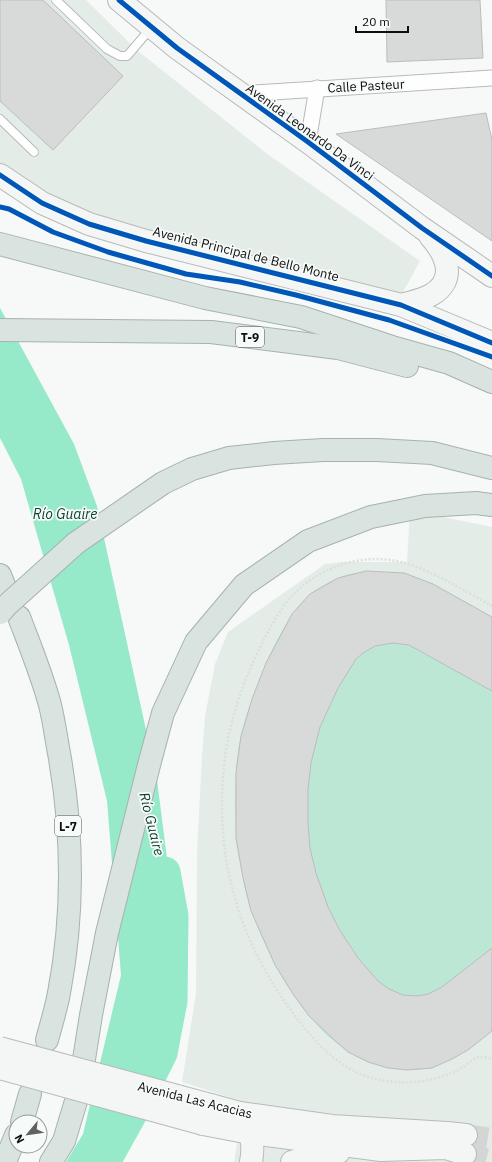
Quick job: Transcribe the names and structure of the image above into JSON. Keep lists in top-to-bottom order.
{
  "streets": {
    "highway": ["T-9", "L-7"],
    "street": [
      "Calle Pasteur",
      "Avenida Leonardo Da Vinci",
      "Avenida Principal de Bello Monte",
      "Avenida Las Acacias"
    ]
  },
  "crossings": [
    ["Calle Pasteur", "Avenida Leonardo Da Vinci"]
  ],
  "water": ["Río Guaire"],
  "scale_bar": "20 m",
  "north": "bottom left"
}
